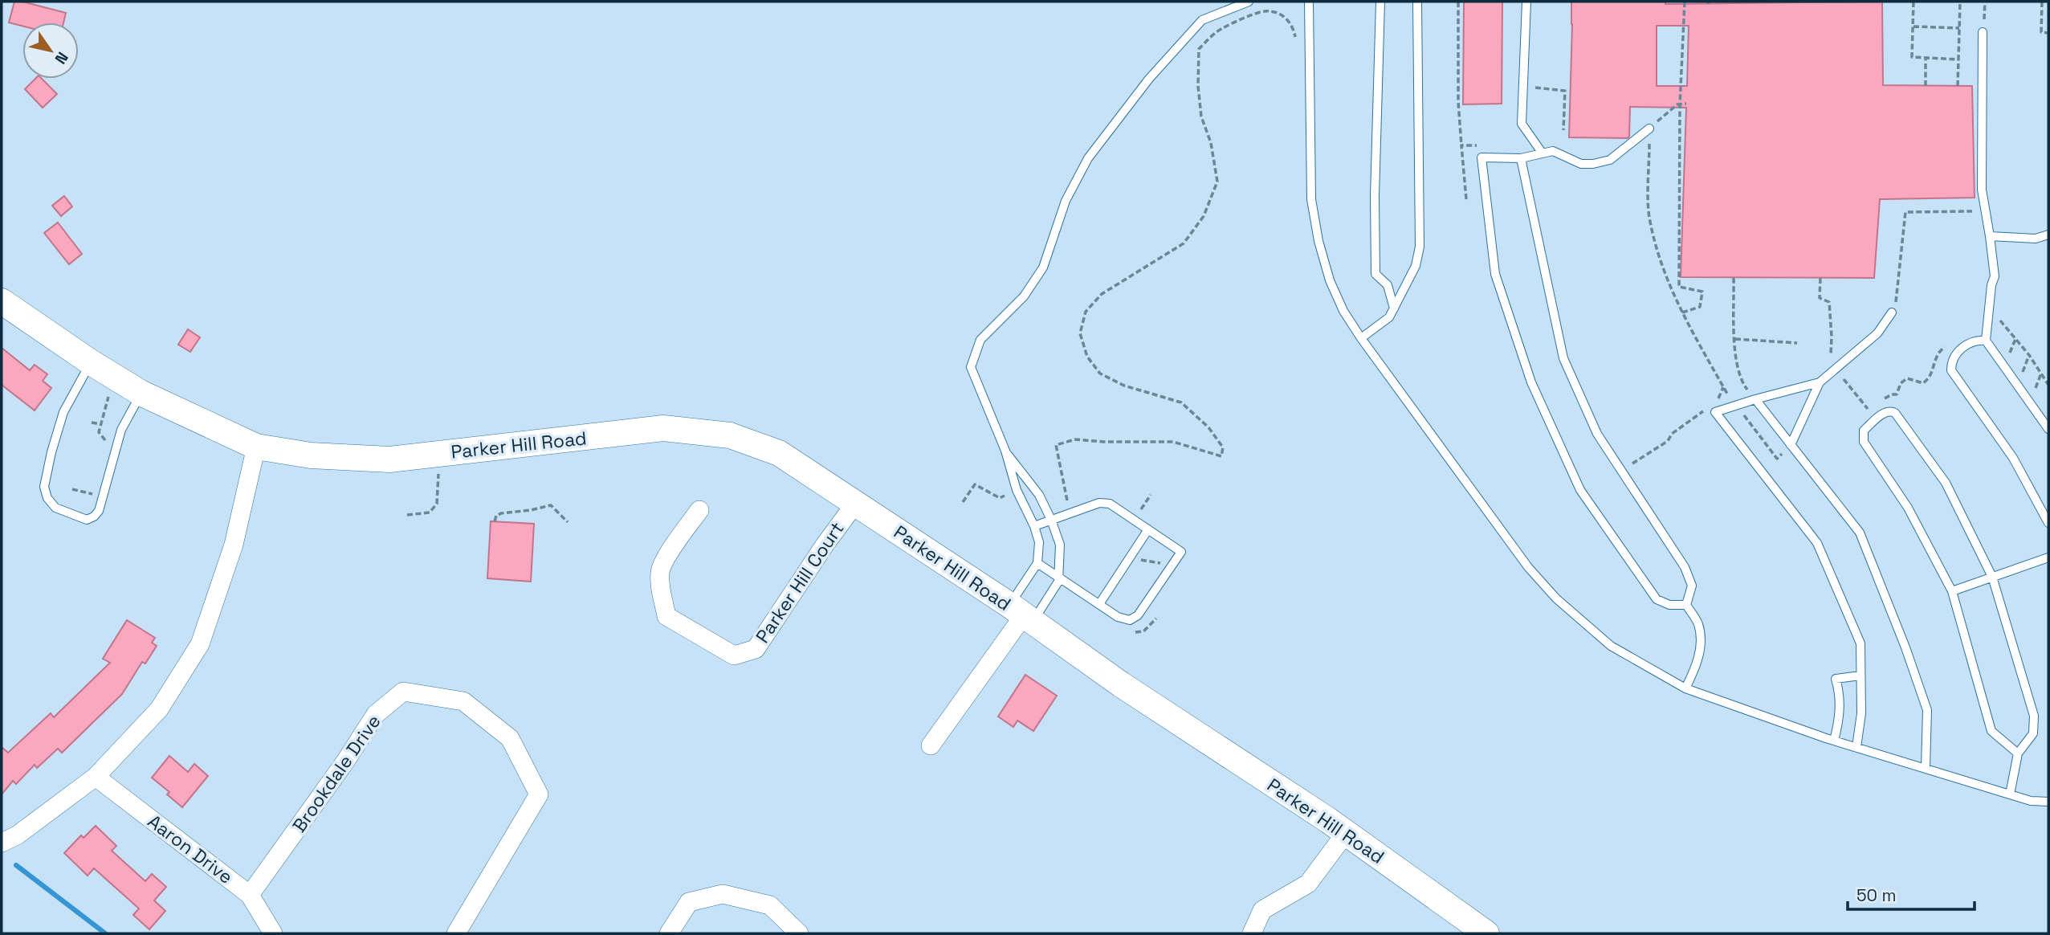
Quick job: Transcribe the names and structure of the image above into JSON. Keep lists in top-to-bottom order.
{
  "streets": {
    "street": [
      "Parker Hill Road",
      "Parker Hill Court",
      "Brookdale Drive",
      "Aaron Drive"
    ]
  },
  "crossings": [
    ["Parker Hill Road", "Parker Hill Court"],
    ["Brookdale Drive", "Aaron Drive"]
  ],
  "scale_bar": "50 m",
  "north": "bottom right"
}
